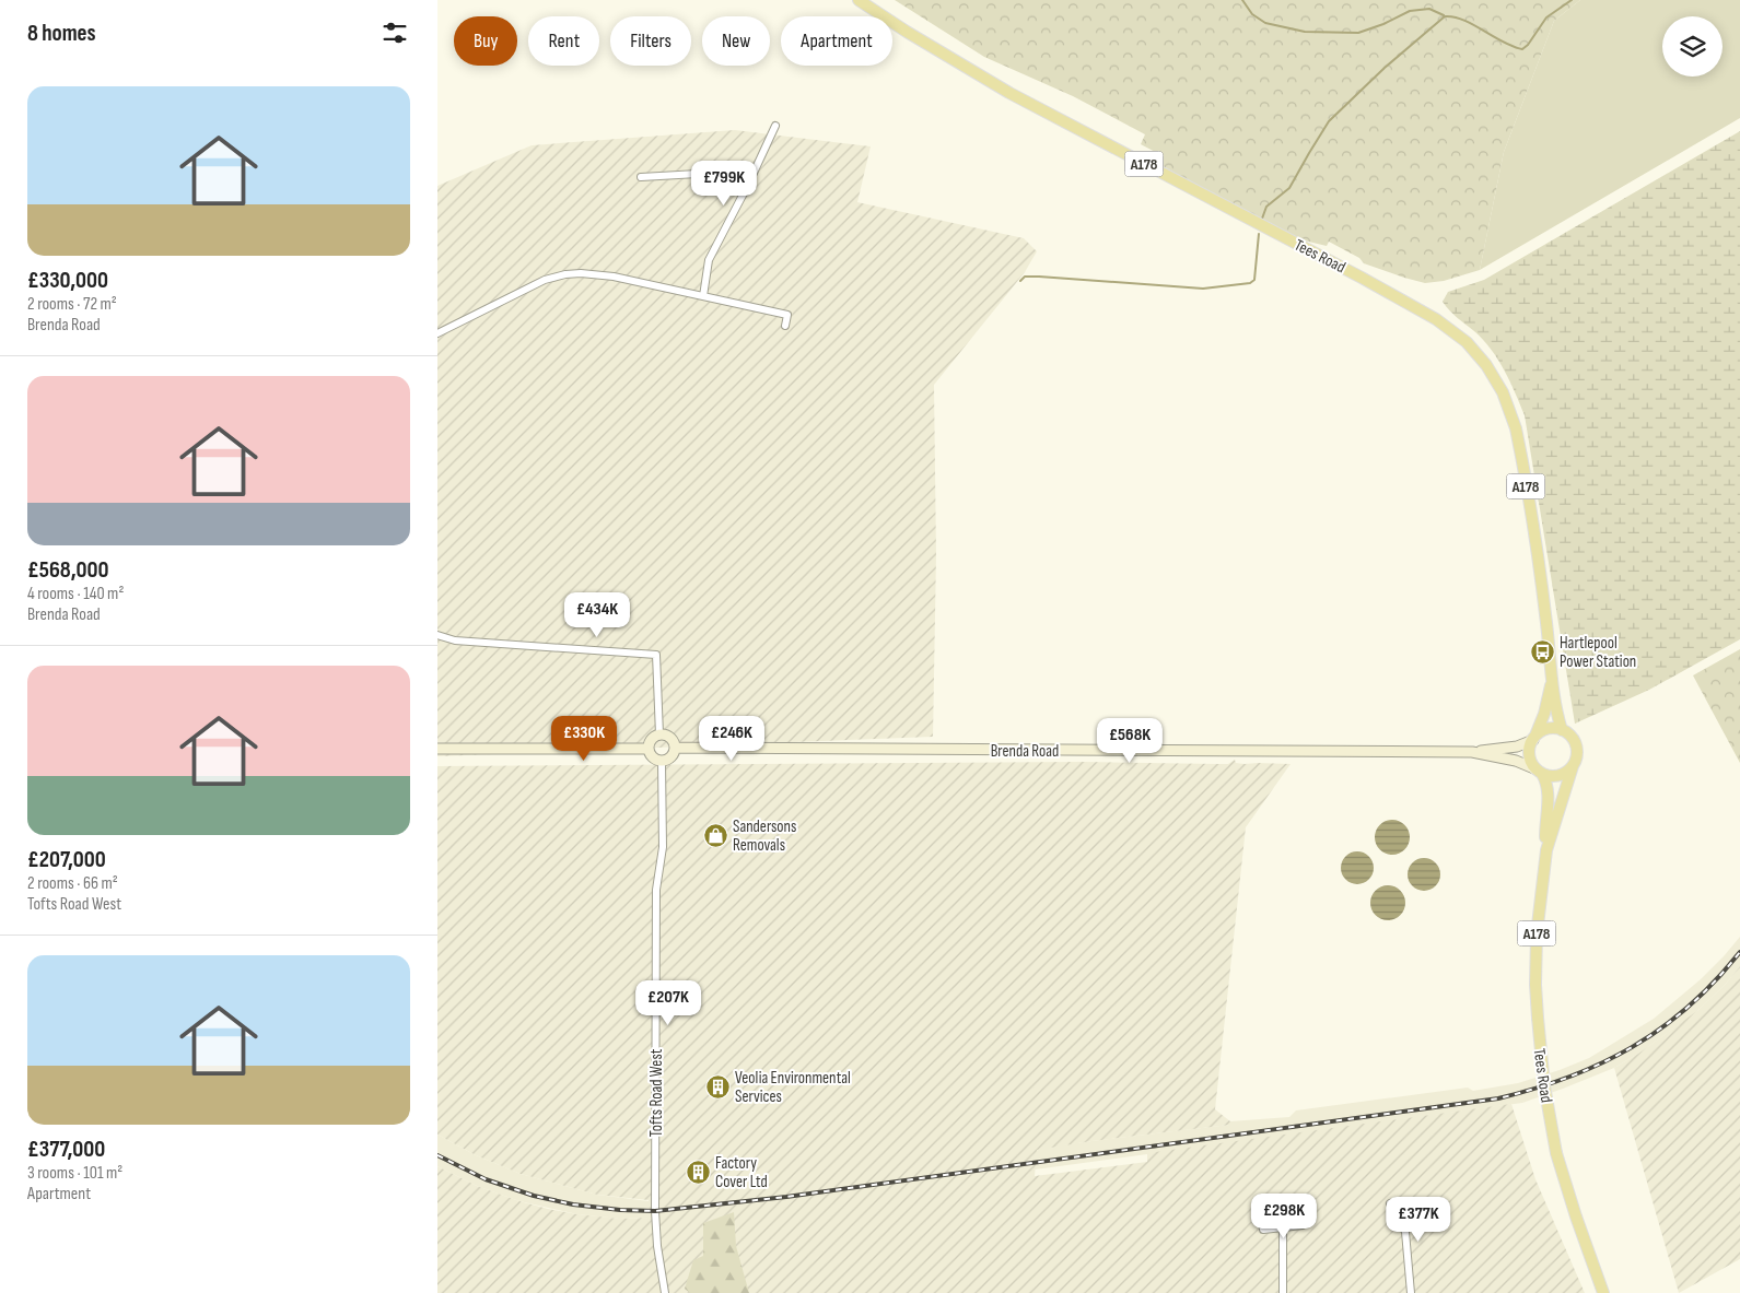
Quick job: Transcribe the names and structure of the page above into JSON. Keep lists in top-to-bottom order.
{
  "streets": {
    "main road": ["A178", "Tees Road", "Brenda Road"],
    "street": ["Tofts Road West"]
  },
  "crossings": [
    ["A178", "Tees Road"],
    ["A178", "Brenda Road"],
    ["Tees Road", "Brenda Road"],
    ["Brenda Road", "Tofts Road West"]
  ],
  "places": {
    "bus stop": ["Hartlepool Power Station"],
    "shop": ["Sandersons Removals"],
    "building": ["Veolia Environmental Services", "Factory Cover Ltd"]
  },
  "page": {
    "heading": "8 homes",
    "chip": [
      "Buy",
      "Rent",
      "Filters",
      "New",
      "Apartment"
    ],
    "list": [
      {
        "name": "£330,000",
        "note": "2 rooms · 72 m² · Brenda Road"
      },
      {
        "name": "£568,000",
        "note": "4 rooms · 140 m² · Brenda Road"
      },
      {
        "name": "£207,000",
        "note": "2 rooms · 66 m² · Tofts Road West"
      },
      {
        "name": "£377,000",
        "note": "3 rooms · 101 m² · Apartment"
      }
    ],
    "price": [
      "£799K",
      "£434K",
      "£330K",
      "£246K",
      "£568K",
      "£207K",
      "£298K",
      "£377K"
    ]
  }
}
